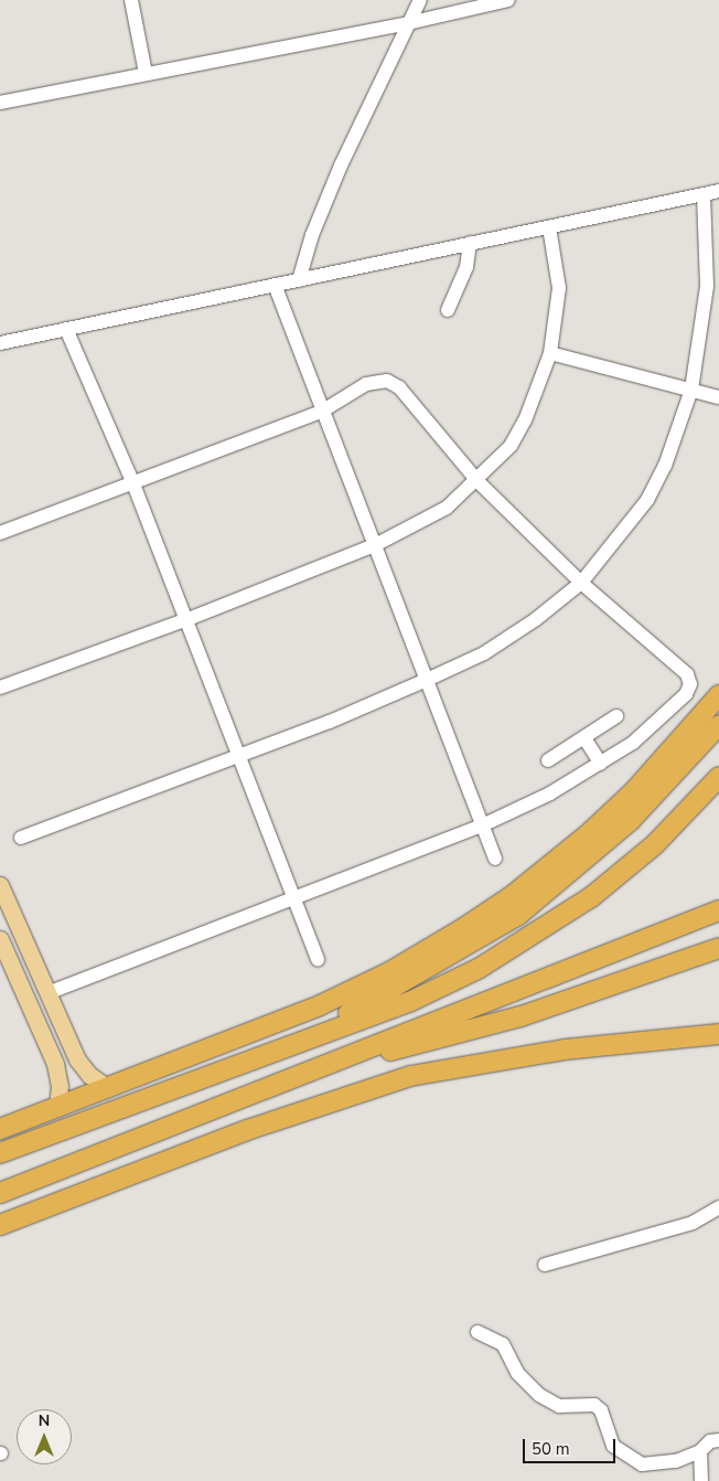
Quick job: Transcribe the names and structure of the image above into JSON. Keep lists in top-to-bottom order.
{
  "scale_bar": "50 m",
  "north": "top"
}
